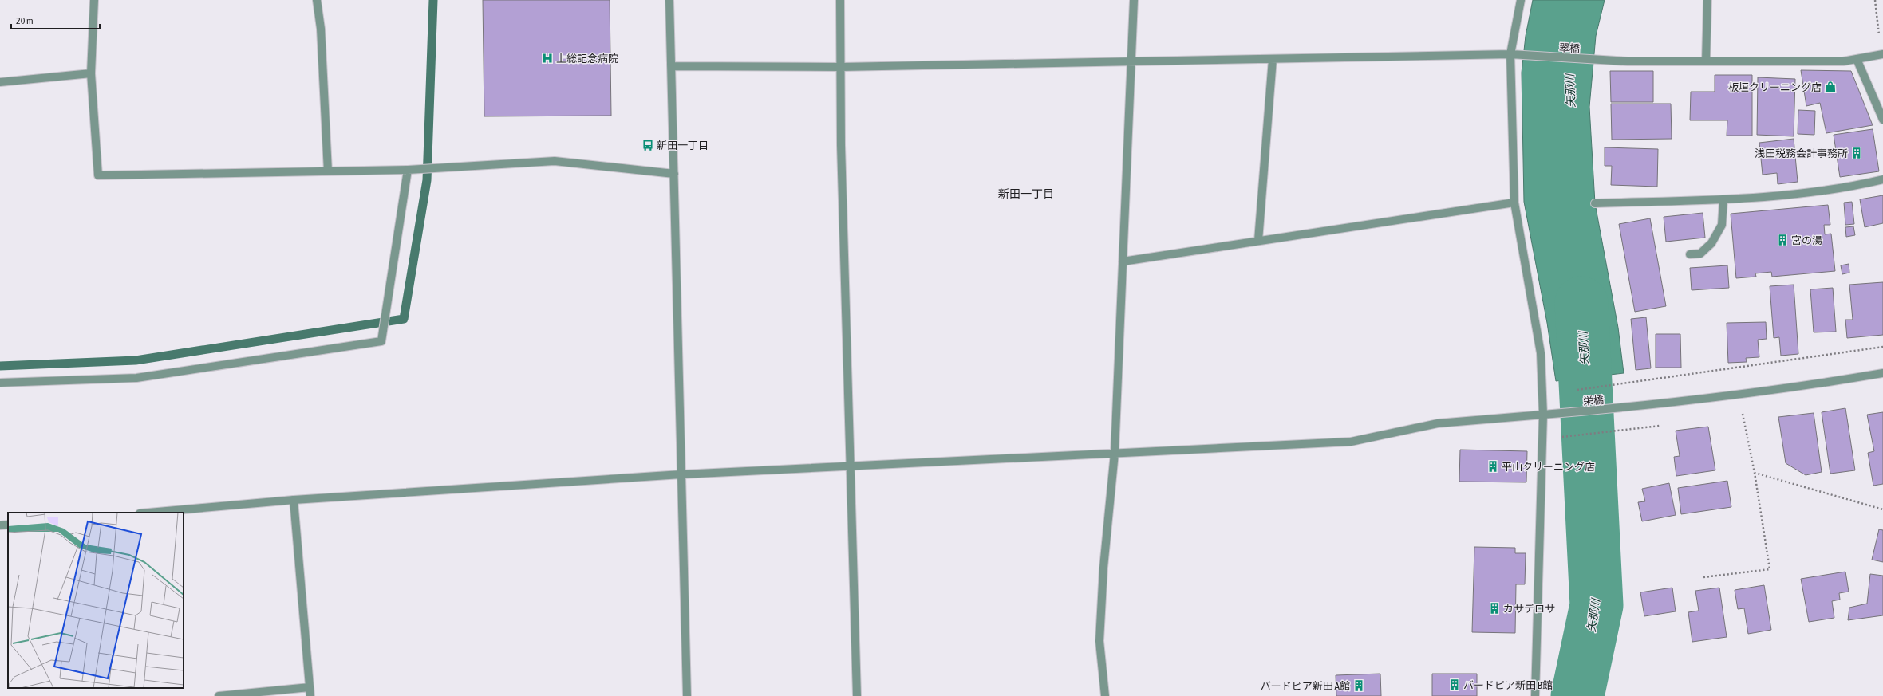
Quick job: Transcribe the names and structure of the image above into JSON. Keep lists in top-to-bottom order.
{
  "streets": {
    "street": ["翠橋", "栄橋"]
  },
  "districts": ["新田一丁目"],
  "water": ["矢那川"],
  "places": {
    "hospital": ["上総記念病院"],
    "shop": ["板垣クリーニング店"],
    "bus stop": ["新田一丁目"],
    "building": [
      "浅田税務会計事務所",
      "宮の湯",
      "平山クリーニング店",
      "カサデロサ",
      "バードピア新田 B館",
      "バードピア新田 A館"
    ]
  },
  "scale_bar": "20 m"
}
